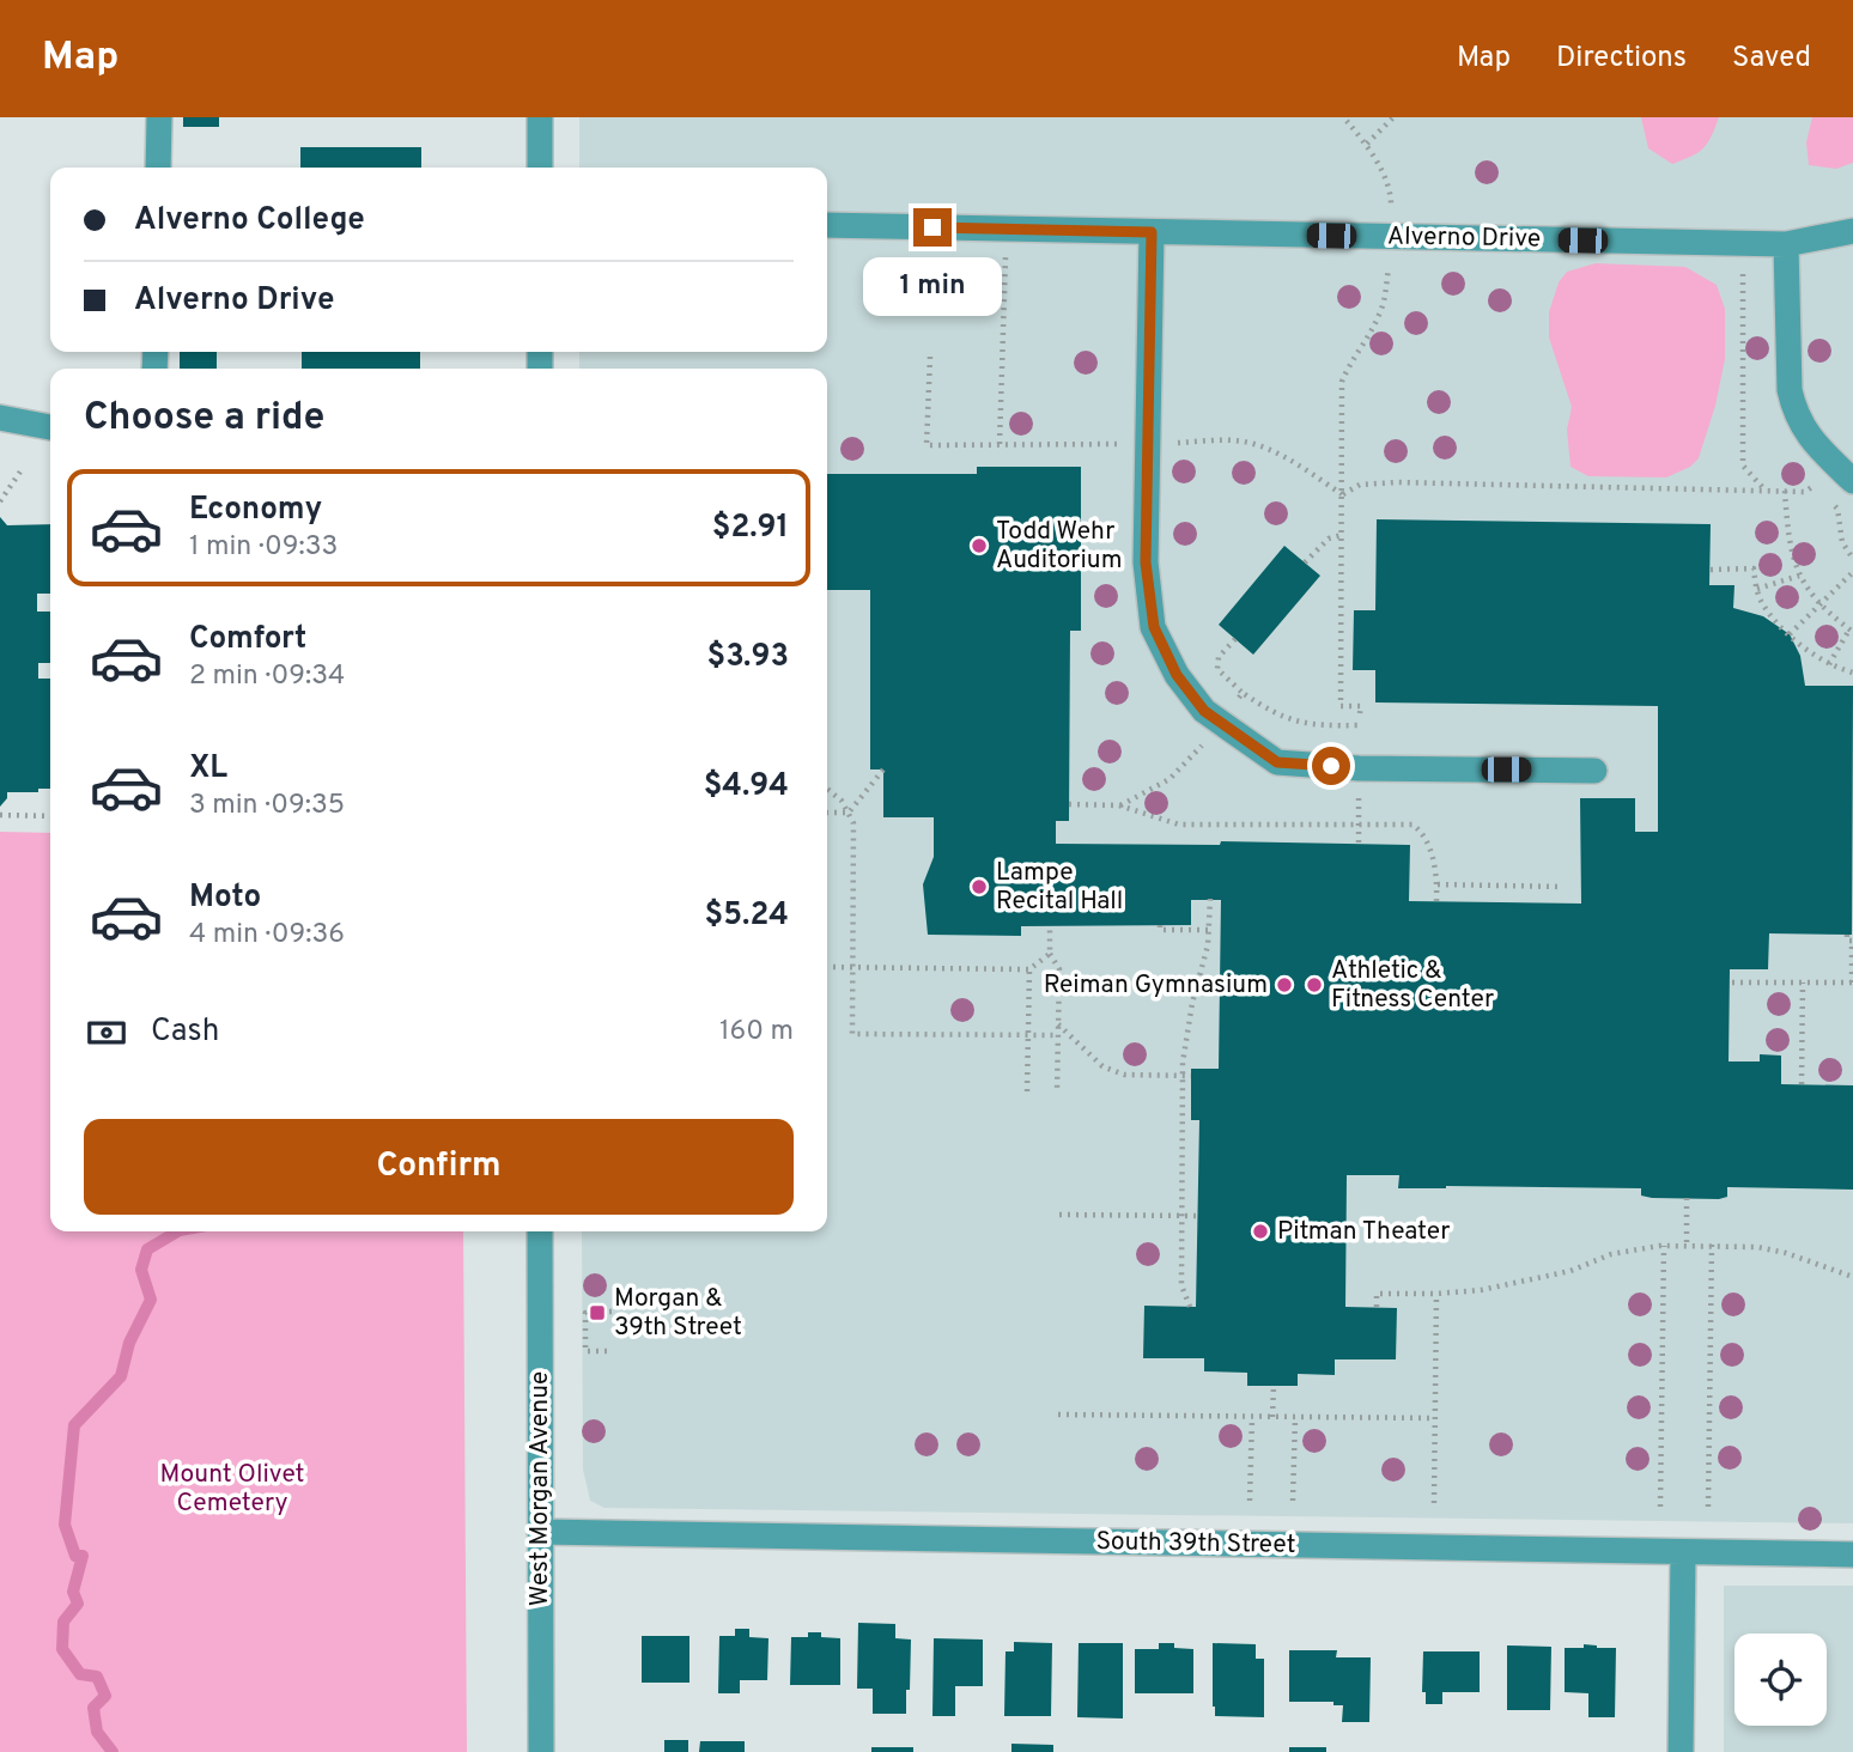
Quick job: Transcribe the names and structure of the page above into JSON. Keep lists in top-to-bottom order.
{
  "streets": {
    "street": ["Alverno Drive", "West Morgan Avenue", "South 39th Street"]
  },
  "crossings": [
    ["West Morgan Avenue", "South 39th Street"]
  ],
  "parks": ["Mount Olivet Cemetery"],
  "places": {
    "other": [
      "Todd Wehr Auditorium",
      "Lampe Recital Hall",
      "Reiman Gymnasium",
      "Athletic & Fitness Center",
      "Pitman Theater"
    ],
    "transit": ["Morgan & 39th Street"]
  },
  "page": {
    "header": "Map",
    "nav": ["Map", "Directions", "Saved"],
    "banner": ["Alverno College", "Alverno Drive"],
    "bubble": "1 min",
    "heading": "Choose a ride",
    "list": [
      {
        "name": "Economy",
        "note": "1 min · 09:33",
        "value": "$2.91"
      },
      {
        "name": "Comfort",
        "note": "2 min · 09:34",
        "value": "$3.93"
      },
      {
        "name": "XL",
        "note": "3 min · 09:35",
        "value": "$4.94"
      },
      {
        "name": "Moto",
        "note": "4 min · 09:36",
        "value": "$5.24"
      }
    ],
    "pay": ["Cash", "160 m"],
    "buttons": "Confirm"
  }
}
